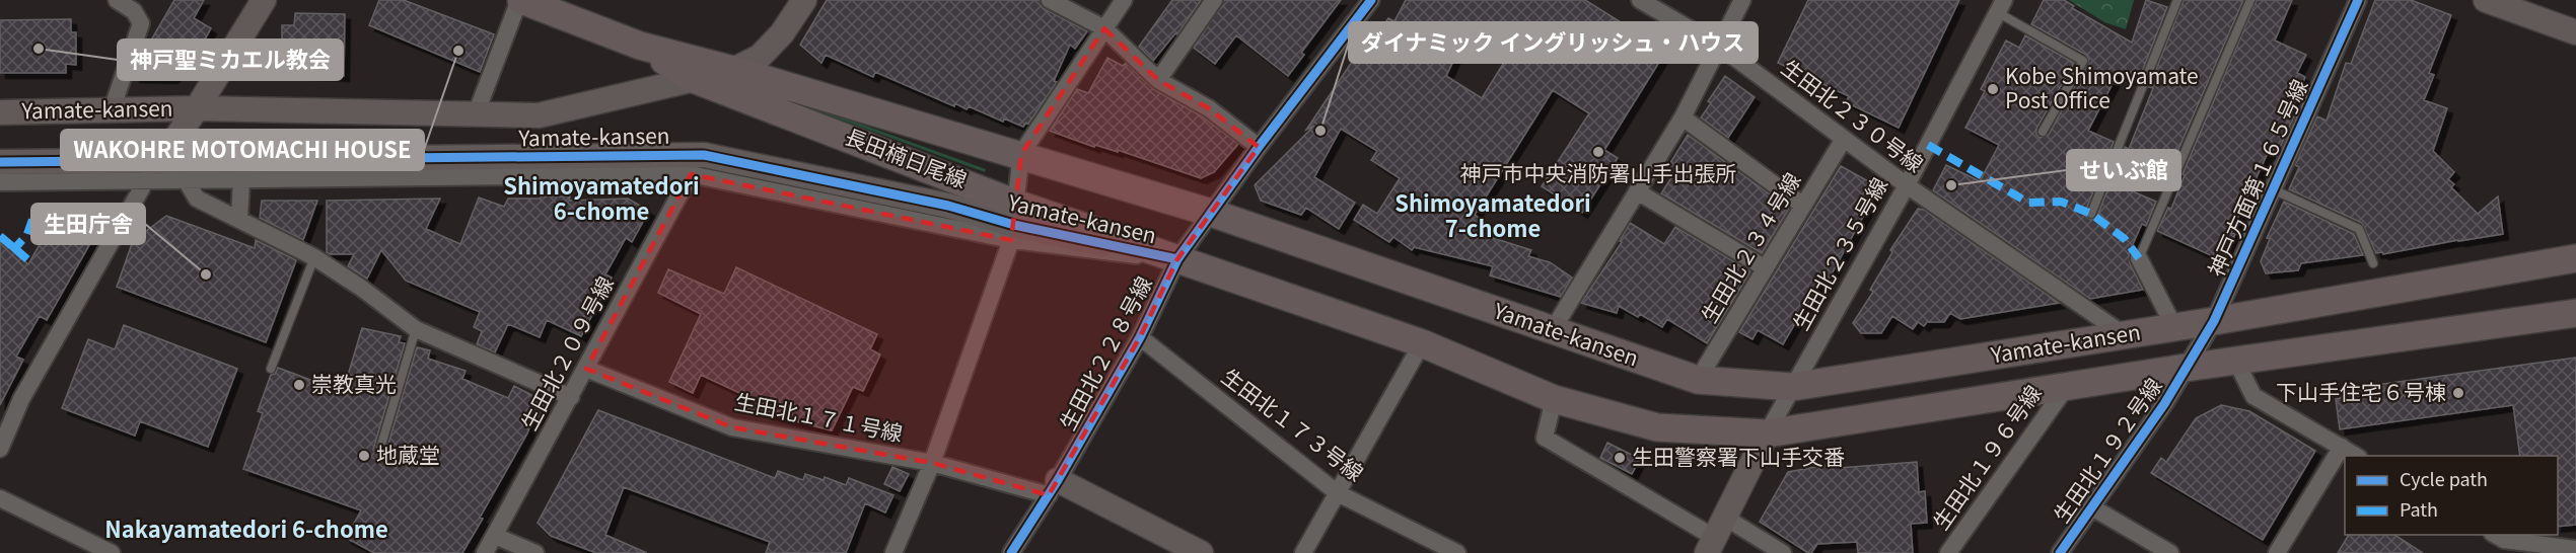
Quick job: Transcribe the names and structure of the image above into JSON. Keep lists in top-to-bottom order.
{
  "streets": {
    "main road": ["Yamate-kansen", "長田楠日尾線"],
    "street": [
      "生田北２３０号線",
      "神戸方面第１６５号線",
      "生田北２３４号線",
      "生田北２３５号線",
      "生田北２０９号線",
      "生田北２２８号線",
      "生田北１７１号線",
      "生田北１７３号線",
      "生田北１９２号線",
      "生田北１９６号線"
    ]
  },
  "crossings": [
    ["Yamate-kansen", "生田北２３０号線"],
    ["Yamate-kansen", "長田楠日尾線"],
    ["Yamate-kansen", "神戸方面第１６５号線"],
    ["Yamate-kansen", "生田北２３４号線"],
    ["Yamate-kansen", "生田北２３５号線"],
    ["Yamate-kansen", "生田北２２８号線"],
    ["Yamate-kansen", "生田北１９２号線"],
    ["Yamate-kansen", "生田北１９６号線"],
    ["生田北２３０号線", "生田北２３４号線"],
    ["生田北２３０号線", "生田北２３５号線"],
    ["長田楠日尾線", "生田北２２８号線"],
    ["神戸方面第１６５号線", "生田北１９２号線"],
    ["生田北２０９号線", "生田北１７１号線"],
    ["生田北２２８号線", "生田北１７１号線"],
    ["生田北２２８号線", "生田北１７３号線"]
  ],
  "districts": ["Shimoyamatedori 6-chome", "Shimoyamatedori 7-chome", "Nakayamatedori 6-chome"],
  "places": [
    "神戸聖ミカエル教会",
    "WAKOHRE MOTOMACHI HOUSE",
    "Kobe Shimoyamate Post Office",
    "ダイナミック イングリッシュ・ハウス",
    "神戸市中央消防署山手出張所",
    "せいぶ館",
    "生田庁舎",
    "崇教真光",
    "下山手住宅６号棟",
    "地蔵堂",
    "生田警察署下山手交番"
  ],
  "legend": ["Cycle path", "Path"]
}
